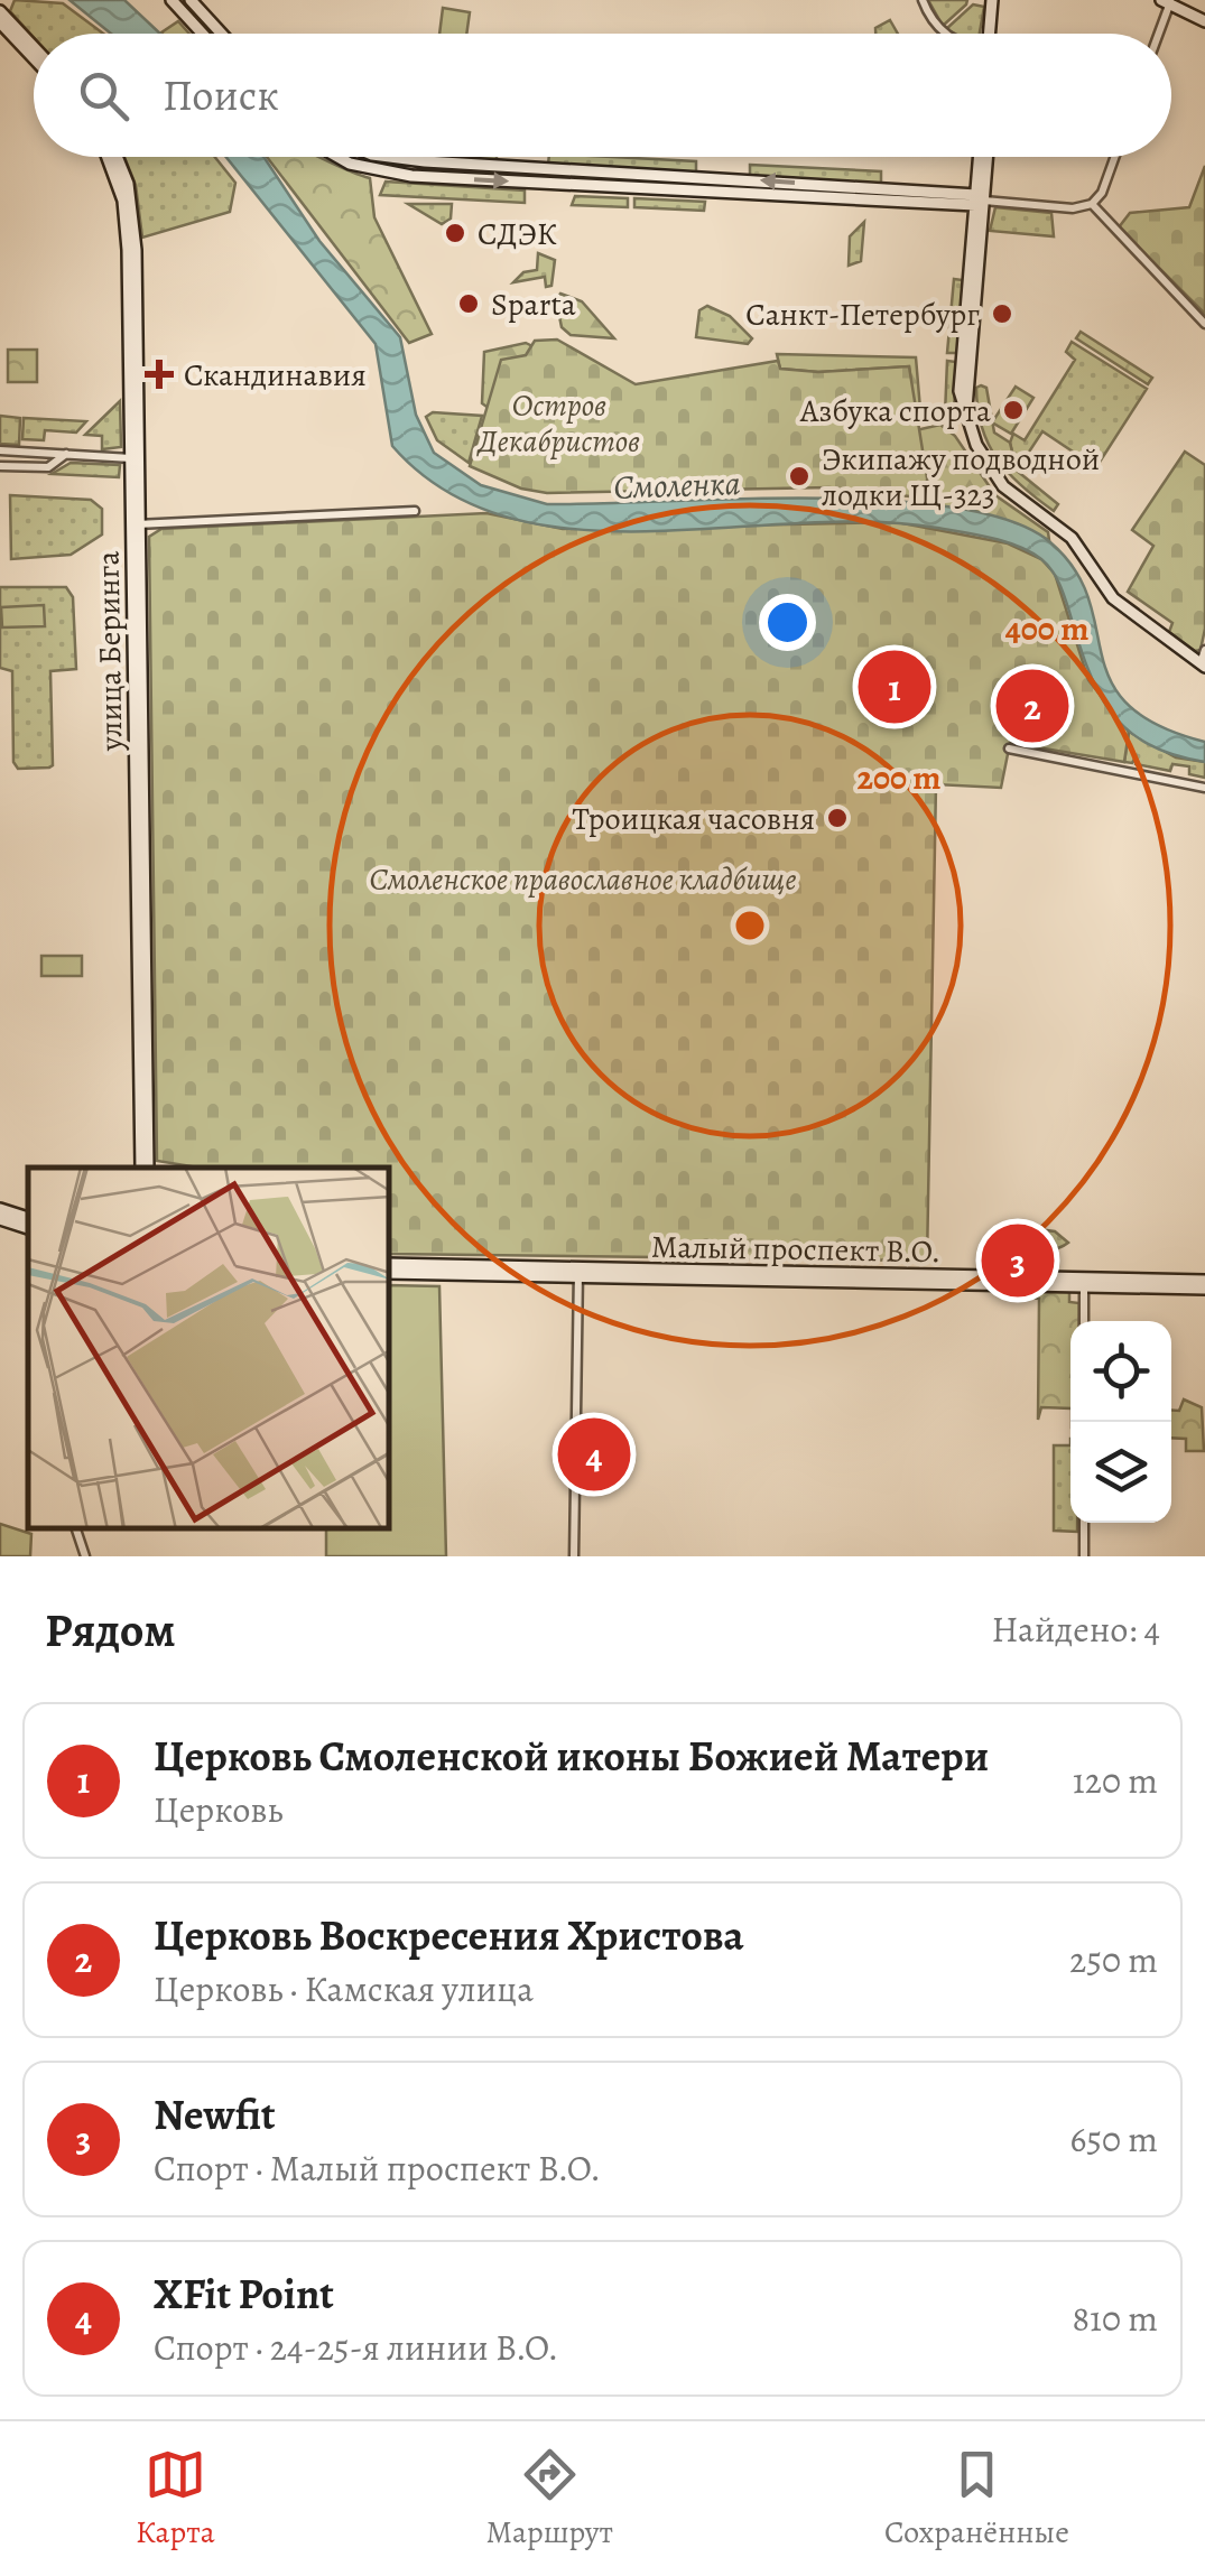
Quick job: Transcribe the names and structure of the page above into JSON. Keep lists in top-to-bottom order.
{
  "streets": {
    "street": ["улица Беринга", "Малый проспект В.О."]
  },
  "water": ["Смоленка"],
  "parks": ["Остров Декабристов", "Смоленское православное кладбище"],
  "places": {
    "other": [
      "СДЭК",
      "Sparta",
      "Санкт-Петербург",
      "Азбука спорта",
      "Экипажу подводной лодки Щ-323",
      "Троицкая часовня"
    ],
    "health": ["Скандинавия"]
  },
  "page": {
    "search": "Поиск",
    "pins": [
      "1",
      "2",
      "3",
      "4"
    ],
    "heading": ["Рядом", "Найдено: 4"],
    "list": [
      {
        "mark": "1",
        "name": "Церковь Смоленской иконы Божией Матери",
        "note": "Церковь",
        "value": "120 m"
      },
      {
        "mark": "2",
        "name": "Церковь Воскресения Христова",
        "note": "Церковь · Камская улица",
        "value": "250 m"
      },
      {
        "mark": "3",
        "name": "Newfit",
        "note": "Спорт · Малый проспект В.О.",
        "value": "650 m"
      },
      {
        "mark": "4",
        "name": "XFit Point",
        "note": "Спорт · 24-25-я линии В.О.",
        "value": "810 m"
      }
    ],
    "nav": ["Карта", "Маршрут", "Сохранённые"]
  },
  "rings": ["400 m", "200 m"]
}
